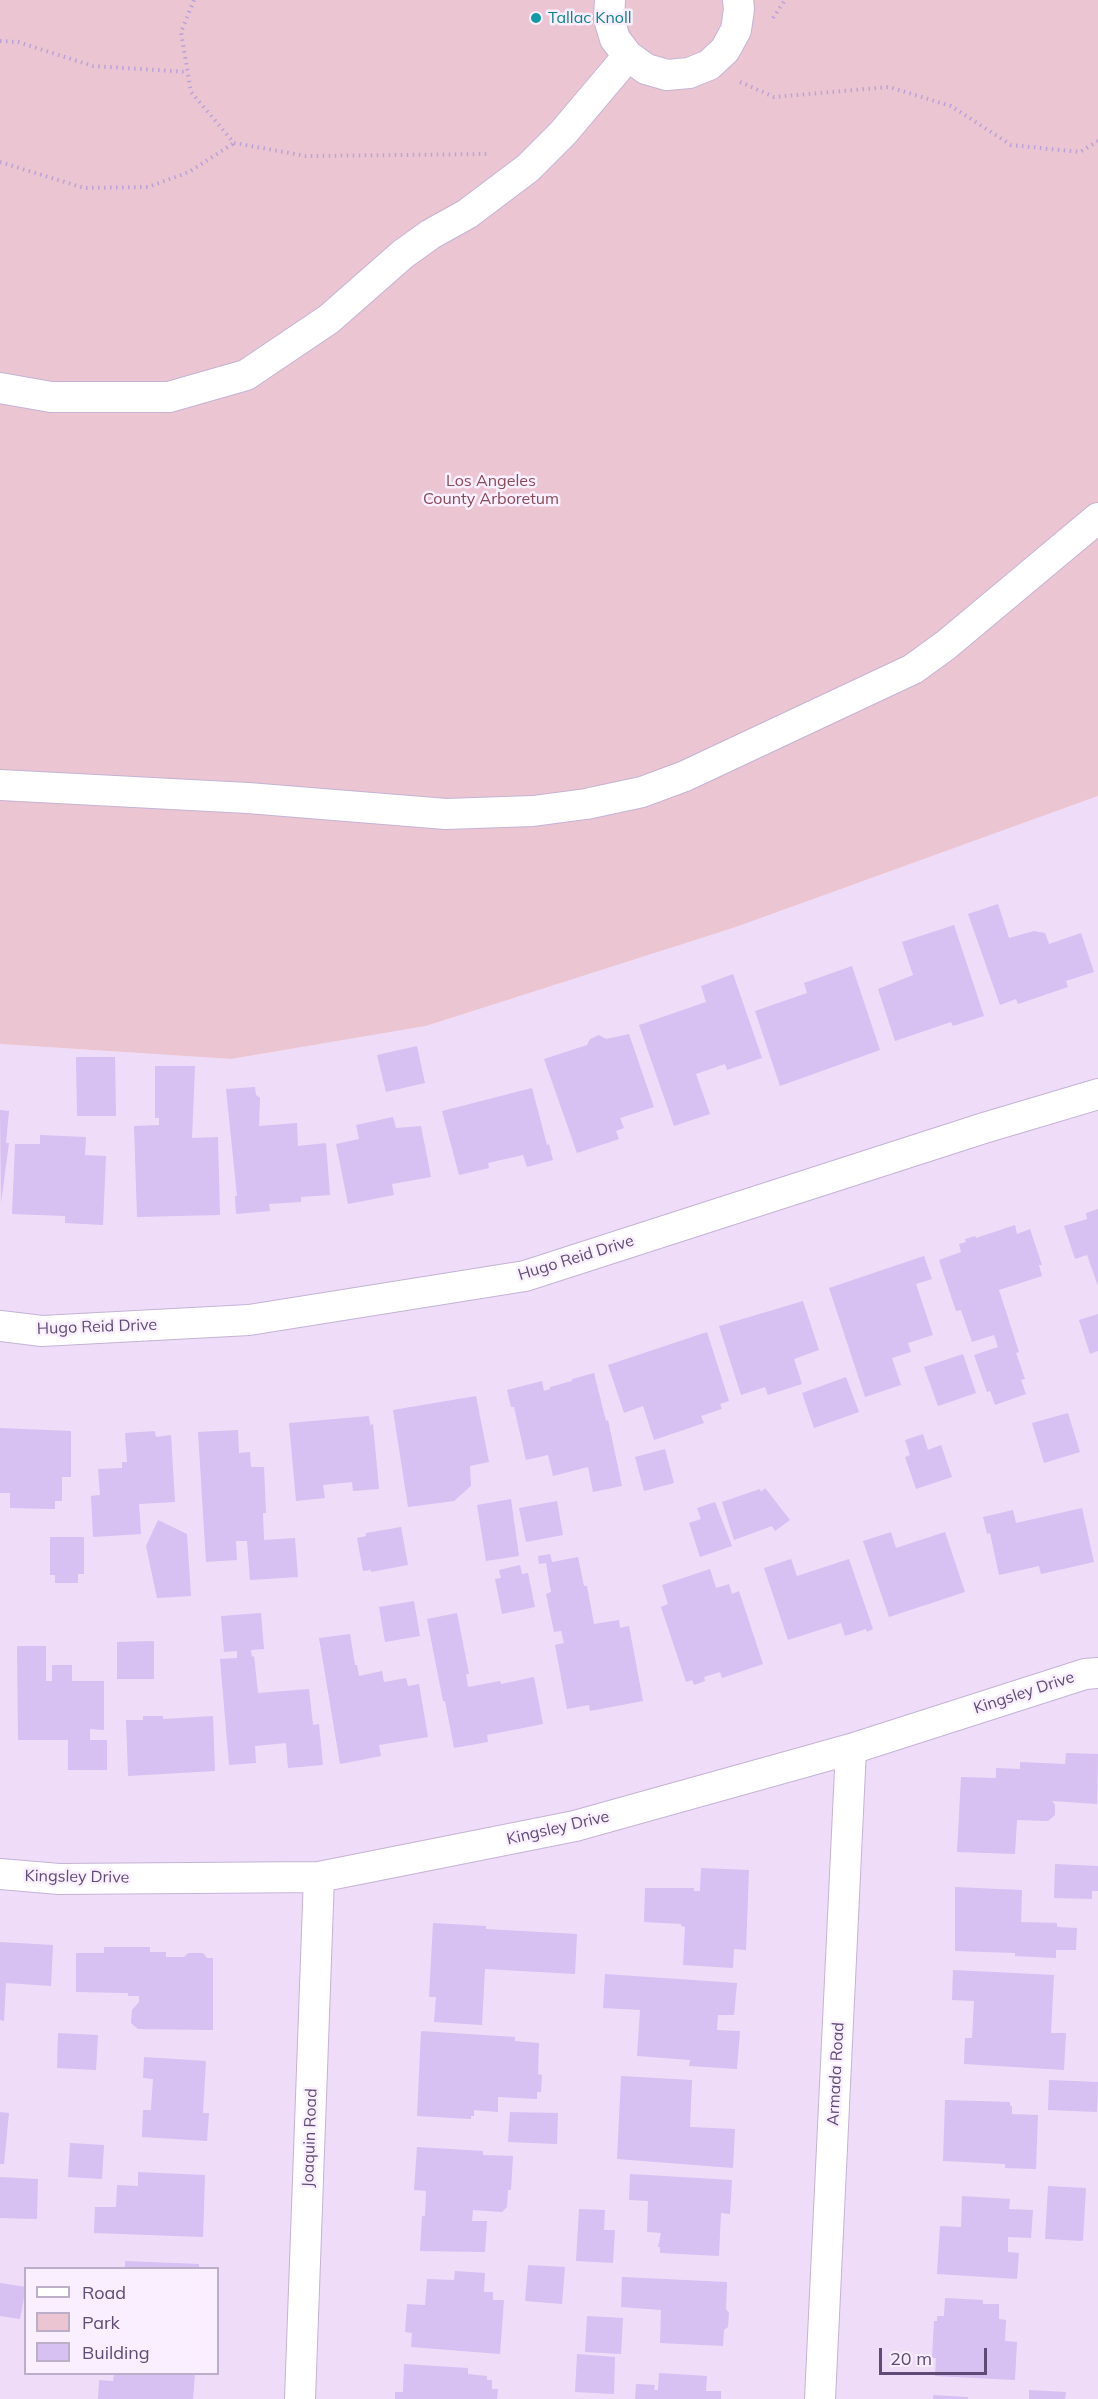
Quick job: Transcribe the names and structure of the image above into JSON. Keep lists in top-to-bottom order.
{
  "streets": {
    "street": [
      "Hugo Reid Drive",
      "Kingsley Drive",
      "Armada Road",
      "Joaquin Road"
    ]
  },
  "crossings": [
    ["Kingsley Drive", "Armada Road"],
    ["Kingsley Drive", "Joaquin Road"]
  ],
  "parks": ["Los Angeles County Arboretum"],
  "places": ["Tallac Knoll"],
  "legend": ["Road", "Park", "Building"],
  "scale_bar": "20 m"
}
